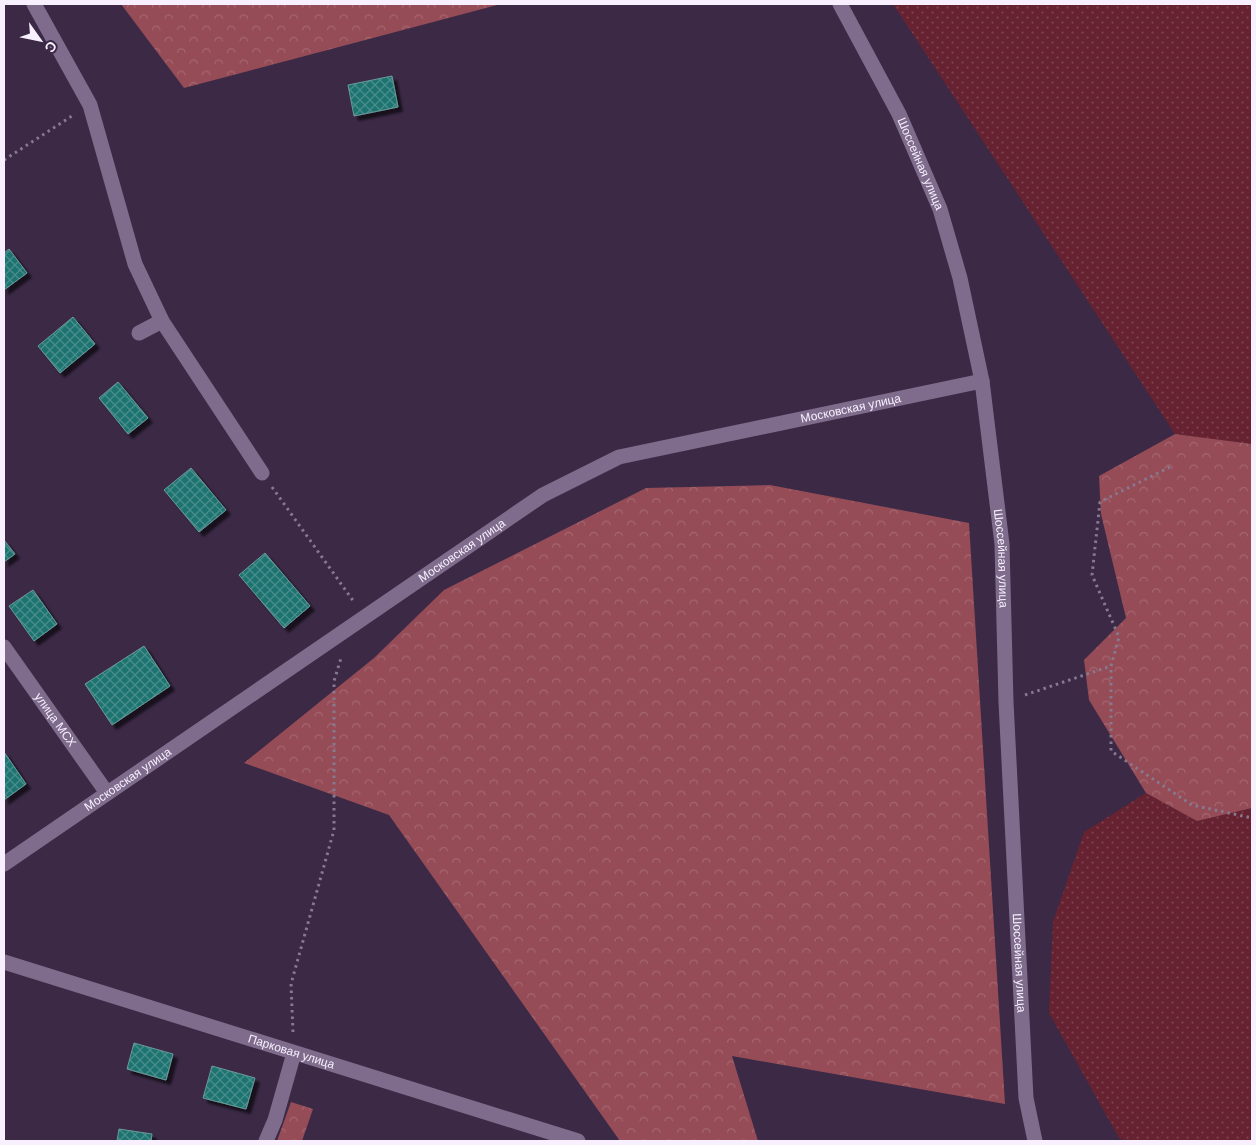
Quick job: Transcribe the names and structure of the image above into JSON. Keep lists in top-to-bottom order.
{
  "streets": {
    "street": [
      "Шоссейная улица",
      "Московская улица",
      "улица МСХ",
      "Парковая улица"
    ]
  },
  "crossings": [
    ["Шоссейная улица", "Московская улица"],
    ["Московская улица", "улица МСХ"]
  ],
  "north": "bottom right"
}
